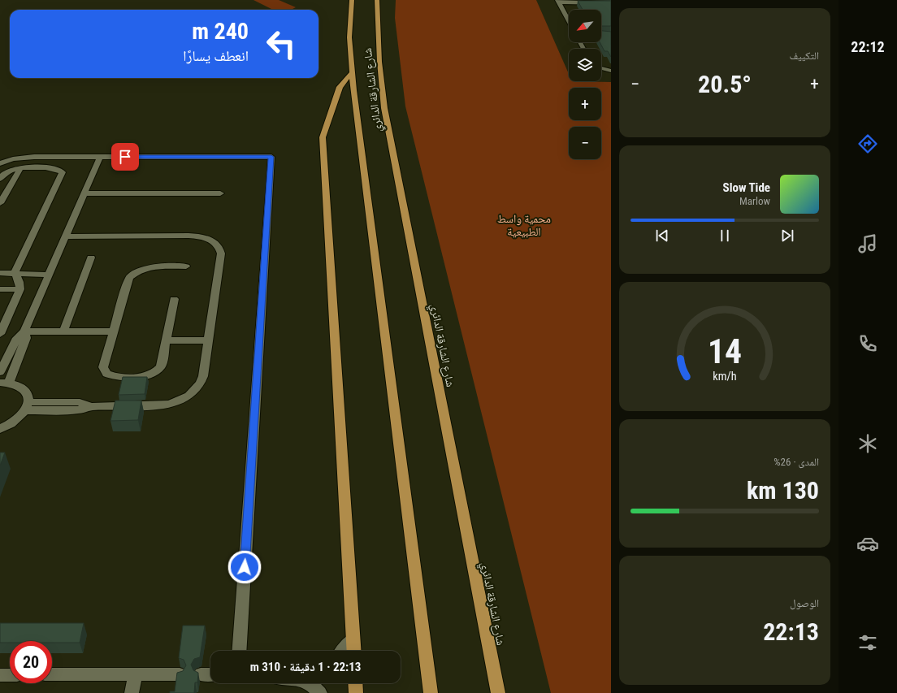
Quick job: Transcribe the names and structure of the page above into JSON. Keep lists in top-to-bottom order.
{
  "streets": {
    "highway": ["شارع الشارقة الدائري"]
  },
  "parks": ["محمية واسط الطبيعية"],
  "north": "bottom left",
  "page": {
    "tabs": "22:12",
    "tile": [
      "التكييف",
      ["المدى · 26%", "130 km"],
      ["الوصول", "22:13"]
    ],
    "map_buttons": ["+", "−"],
    "turn": ["240 m", "انعطف يسارًا"],
    "heat": ["−", "20.5°", "+"],
    "song": ["Slow Tide", "Marlow"],
    "limit": "20",
    "trip": "22:13 · 1 دقيقة · 310 m",
    "gauge": ["14", "km/h"]
  }
}
